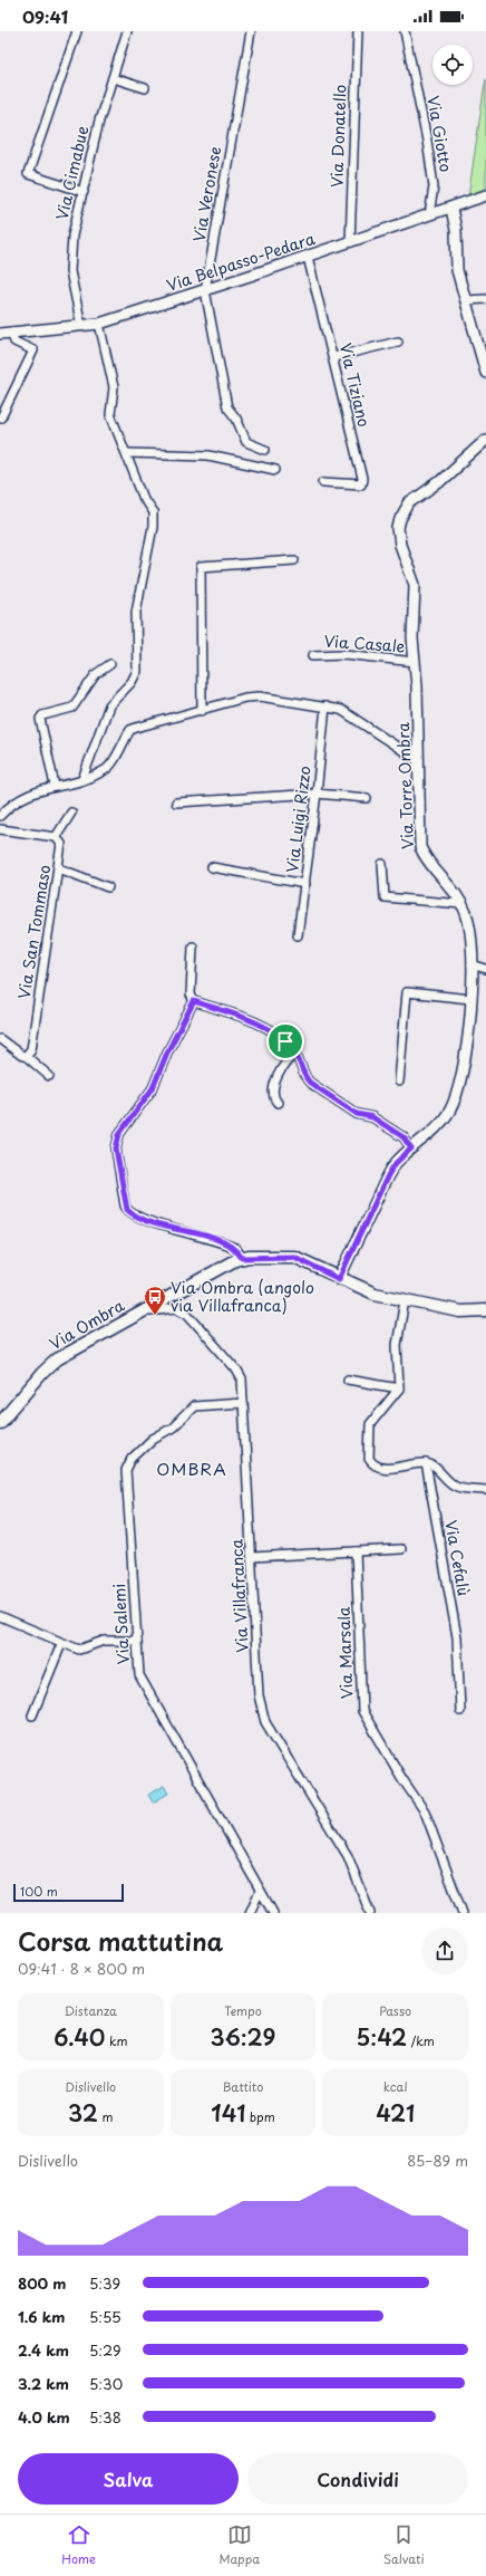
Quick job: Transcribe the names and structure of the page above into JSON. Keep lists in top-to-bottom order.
{
  "streets": {
    "main road": ["Via Ombra"],
    "street": [
      "Via Giotto",
      "Via Donatello",
      "Via Cimabue",
      "Via Veronese",
      "Via Belpasso-Pedara",
      "Via Tiziano",
      "Via Casale",
      "Via Torre Ombra",
      "Via Luigi Rizzo",
      "Via San Tommaso",
      "Via Cefalù",
      "Via Villafranca",
      "Via Salemi",
      "Via Marsala"
    ]
  },
  "crossings": [
    ["Via Giotto", "Via Belpasso-Pedara"],
    ["Via Donatello", "Via Belpasso-Pedara"],
    ["Via Cimabue", "Via Belpasso-Pedara"],
    ["Via Veronese", "Via Belpasso-Pedara"],
    ["Via Belpasso-Pedara", "Via Tiziano"],
    ["Via Casale", "Via Torre Ombra"],
    ["Via Torre Ombra", "Via Ombra"],
    ["Via Ombra", "Via Villafranca"],
    ["Via Villafranca", "Via Salemi"]
  ],
  "districts": ["OMBRA"],
  "places": {
    "bus stop": ["Via Ombra (angolo via Villafranca)"]
  },
  "scale_bar": "100 m",
  "page": {
    "status": "09:41",
    "scale": "100 m",
    "heading": ["Corsa mattutina", "09:41 · 8 × 800 m"],
    "stats": [
      ["Distanza", "6.40 km"],
      ["Tempo", "36:29"],
      ["Passo", "5:42 /km"],
      ["Dislivello", "32 m"],
      ["Battito", "141 bpm"],
      ["kcal", "421"]
    ],
    "chart": ["Dislivello", "85–89 m"],
    "list": [
      {
        "name": "800 m",
        "note": "5:39"
      },
      {
        "name": "1.6 km",
        "note": "5:55"
      },
      {
        "name": "2.4 km",
        "note": "5:29"
      },
      {
        "name": "3.2 km",
        "note": "5:30"
      },
      {
        "name": "4.0 km",
        "note": "5:38"
      }
    ],
    "buttons": ["Salva", "Condividi"],
    "tabs": ["Home", "Mappa", "Salvati"]
  }
}
